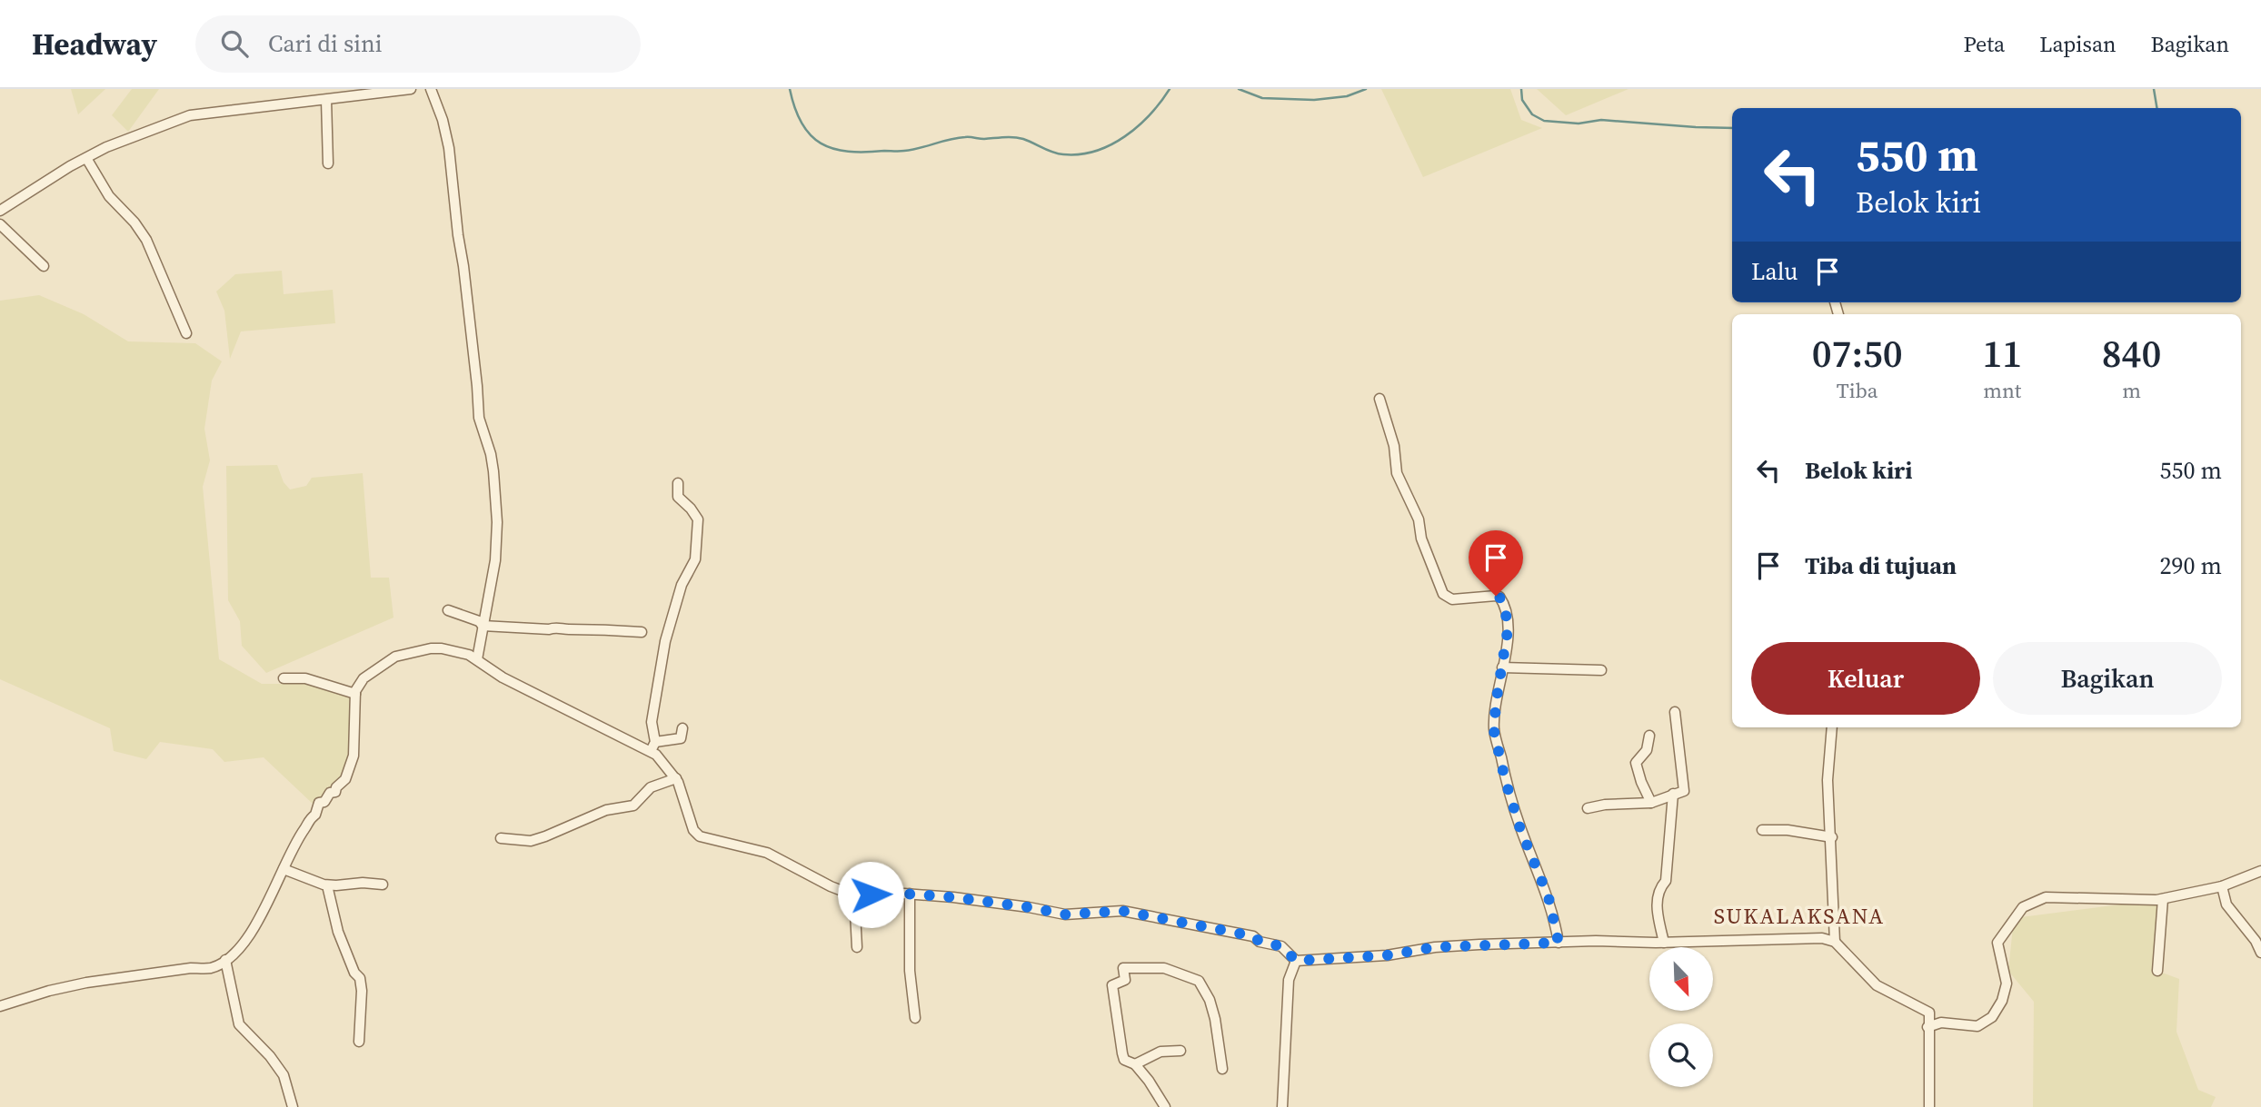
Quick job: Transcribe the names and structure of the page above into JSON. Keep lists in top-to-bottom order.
{
  "districts": ["SUKALAKSANA"],
  "north": "bottom right",
  "page": {
    "header": "Headway",
    "search": "Cari di sini",
    "nav": ["Peta", "Lapisan", "Bagikan"],
    "turn": ["550 m", "Belok kiri"],
    "then": "Lalu",
    "eta": [
      "07:50",
      "Tiba",
      "11",
      "mnt",
      "840",
      "m"
    ],
    "list": [
      {
        "name": "Belok kiri",
        "value": "550 m"
      },
      {
        "name": "Tiba di tujuan",
        "value": "290 m"
      }
    ],
    "buttons": ["Keluar", "Bagikan"]
  }
}
